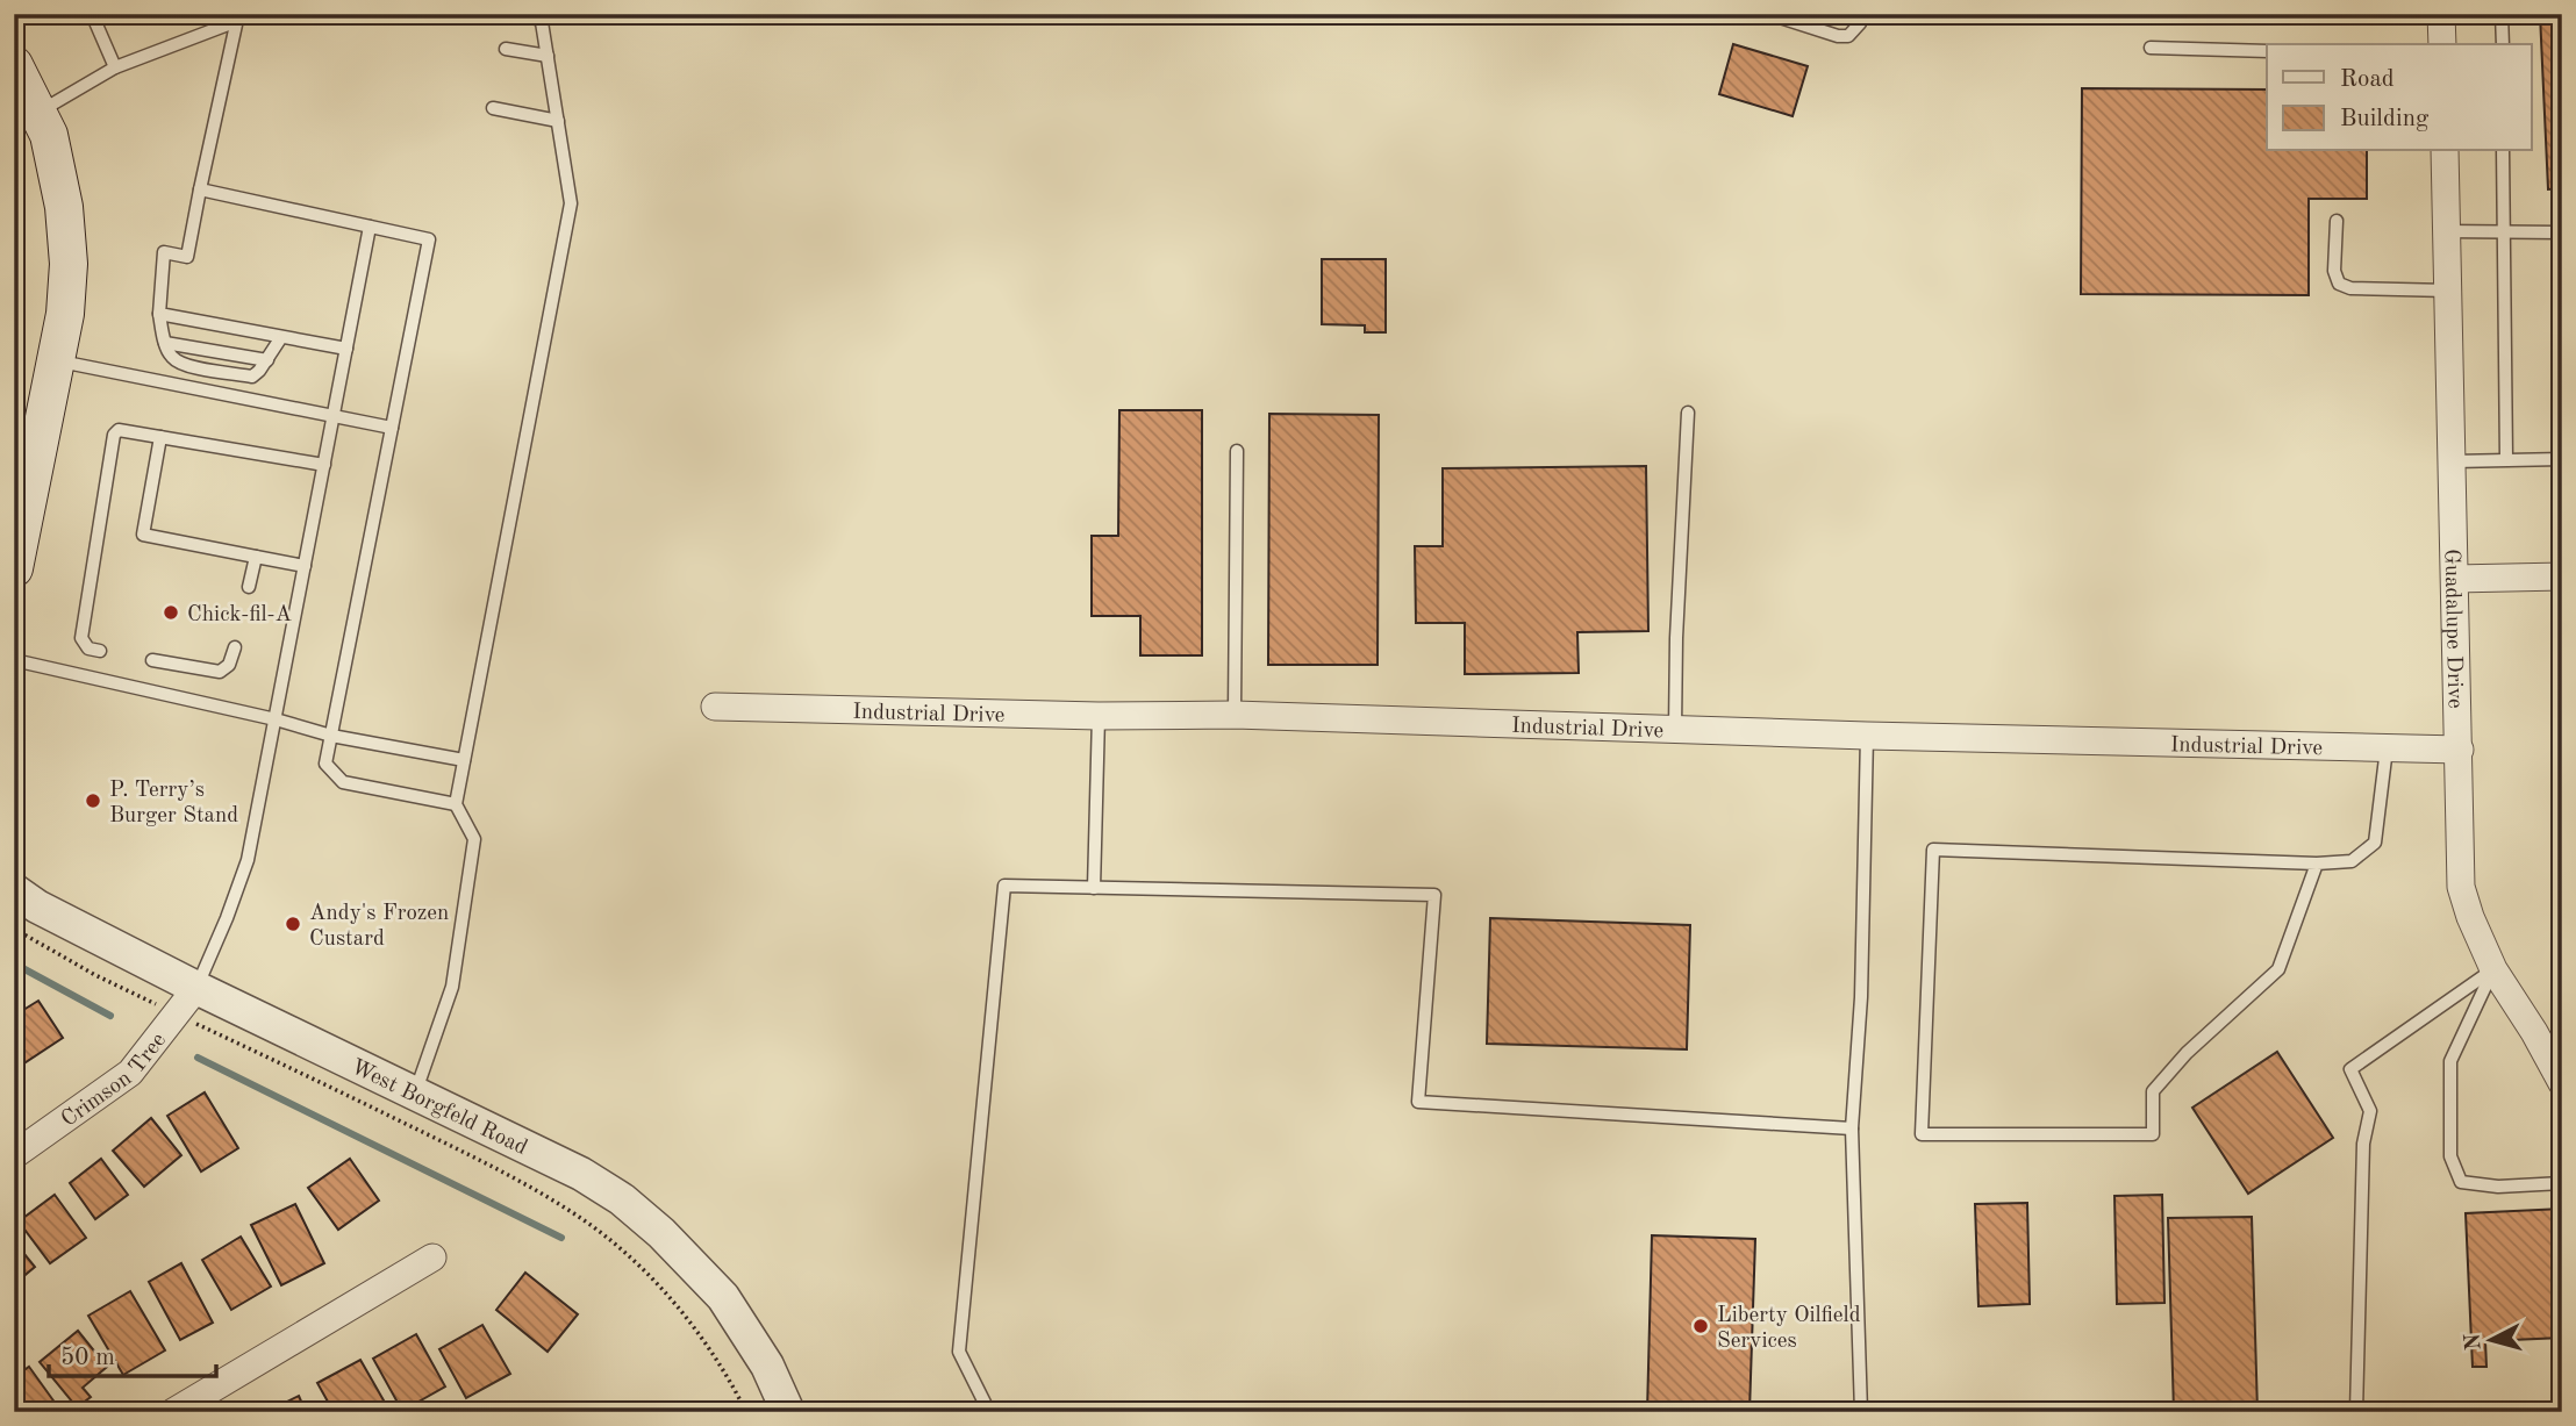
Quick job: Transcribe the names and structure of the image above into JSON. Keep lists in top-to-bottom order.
{
  "streets": {
    "street": [
      "Guadalupe Drive",
      "Industrial Drive",
      "Crimson Tree",
      "West Borgfeld Road"
    ]
  },
  "crossings": [
    ["Guadalupe Drive", "Industrial Drive"],
    ["Crimson Tree", "West Borgfeld Road"]
  ],
  "places": [
    "Chick-fil-A",
    "P. Terry’s Burger Stand",
    "Andy's Frozen Custard",
    "Liberty Oilfield Services"
  ],
  "legend": ["Road", "Building"],
  "scale_bar": "50 m",
  "north": "left"
}
